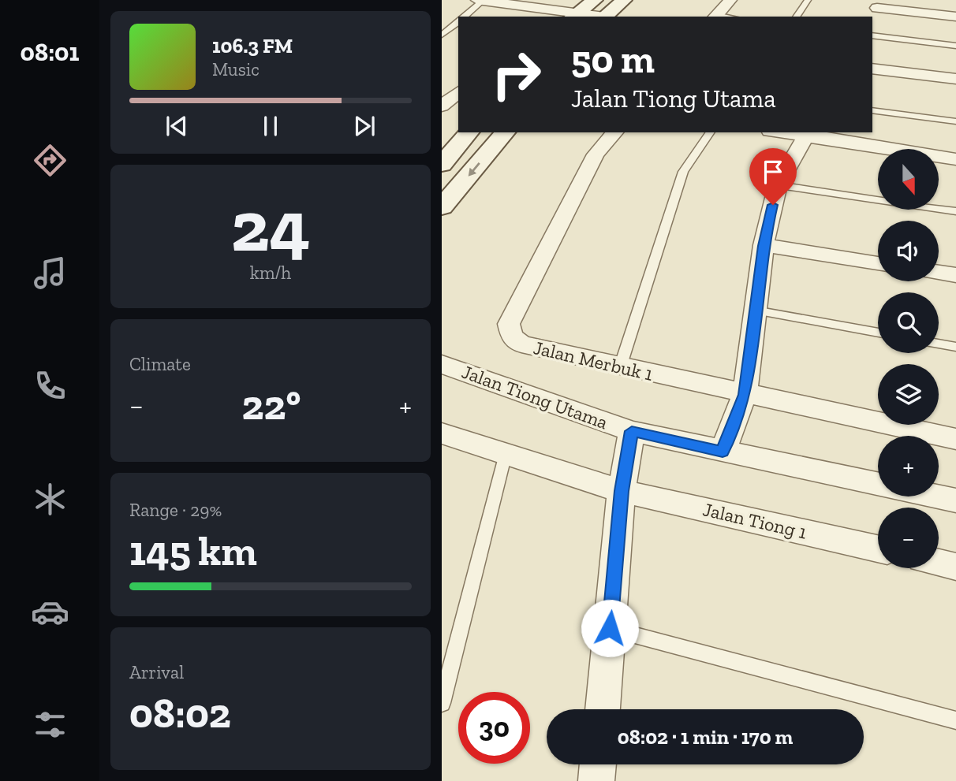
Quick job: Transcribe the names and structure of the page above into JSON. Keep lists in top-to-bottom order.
{
  "streets": {
    "street": ["Jalan Merbuk 1", "Jalan Tiong Utama", "Jalan Tiong 1"]
  },
  "north": "bottom",
  "page": {
    "tabs": "08:01",
    "turn": ["50 m", "Jalan Tiong Utama"],
    "song": ["106.3 FM", "Music"],
    "map_buttons": ["+", "−"],
    "tile": [
      ["24", "km/h"],
      "Climate",
      ["Range · 29%", "145 km"],
      ["Arrival", "08:02"]
    ],
    "heat": ["−", "22°", "+"],
    "limit": "30",
    "trip": "08:02 · 1 min · 170 m"
  }
}
